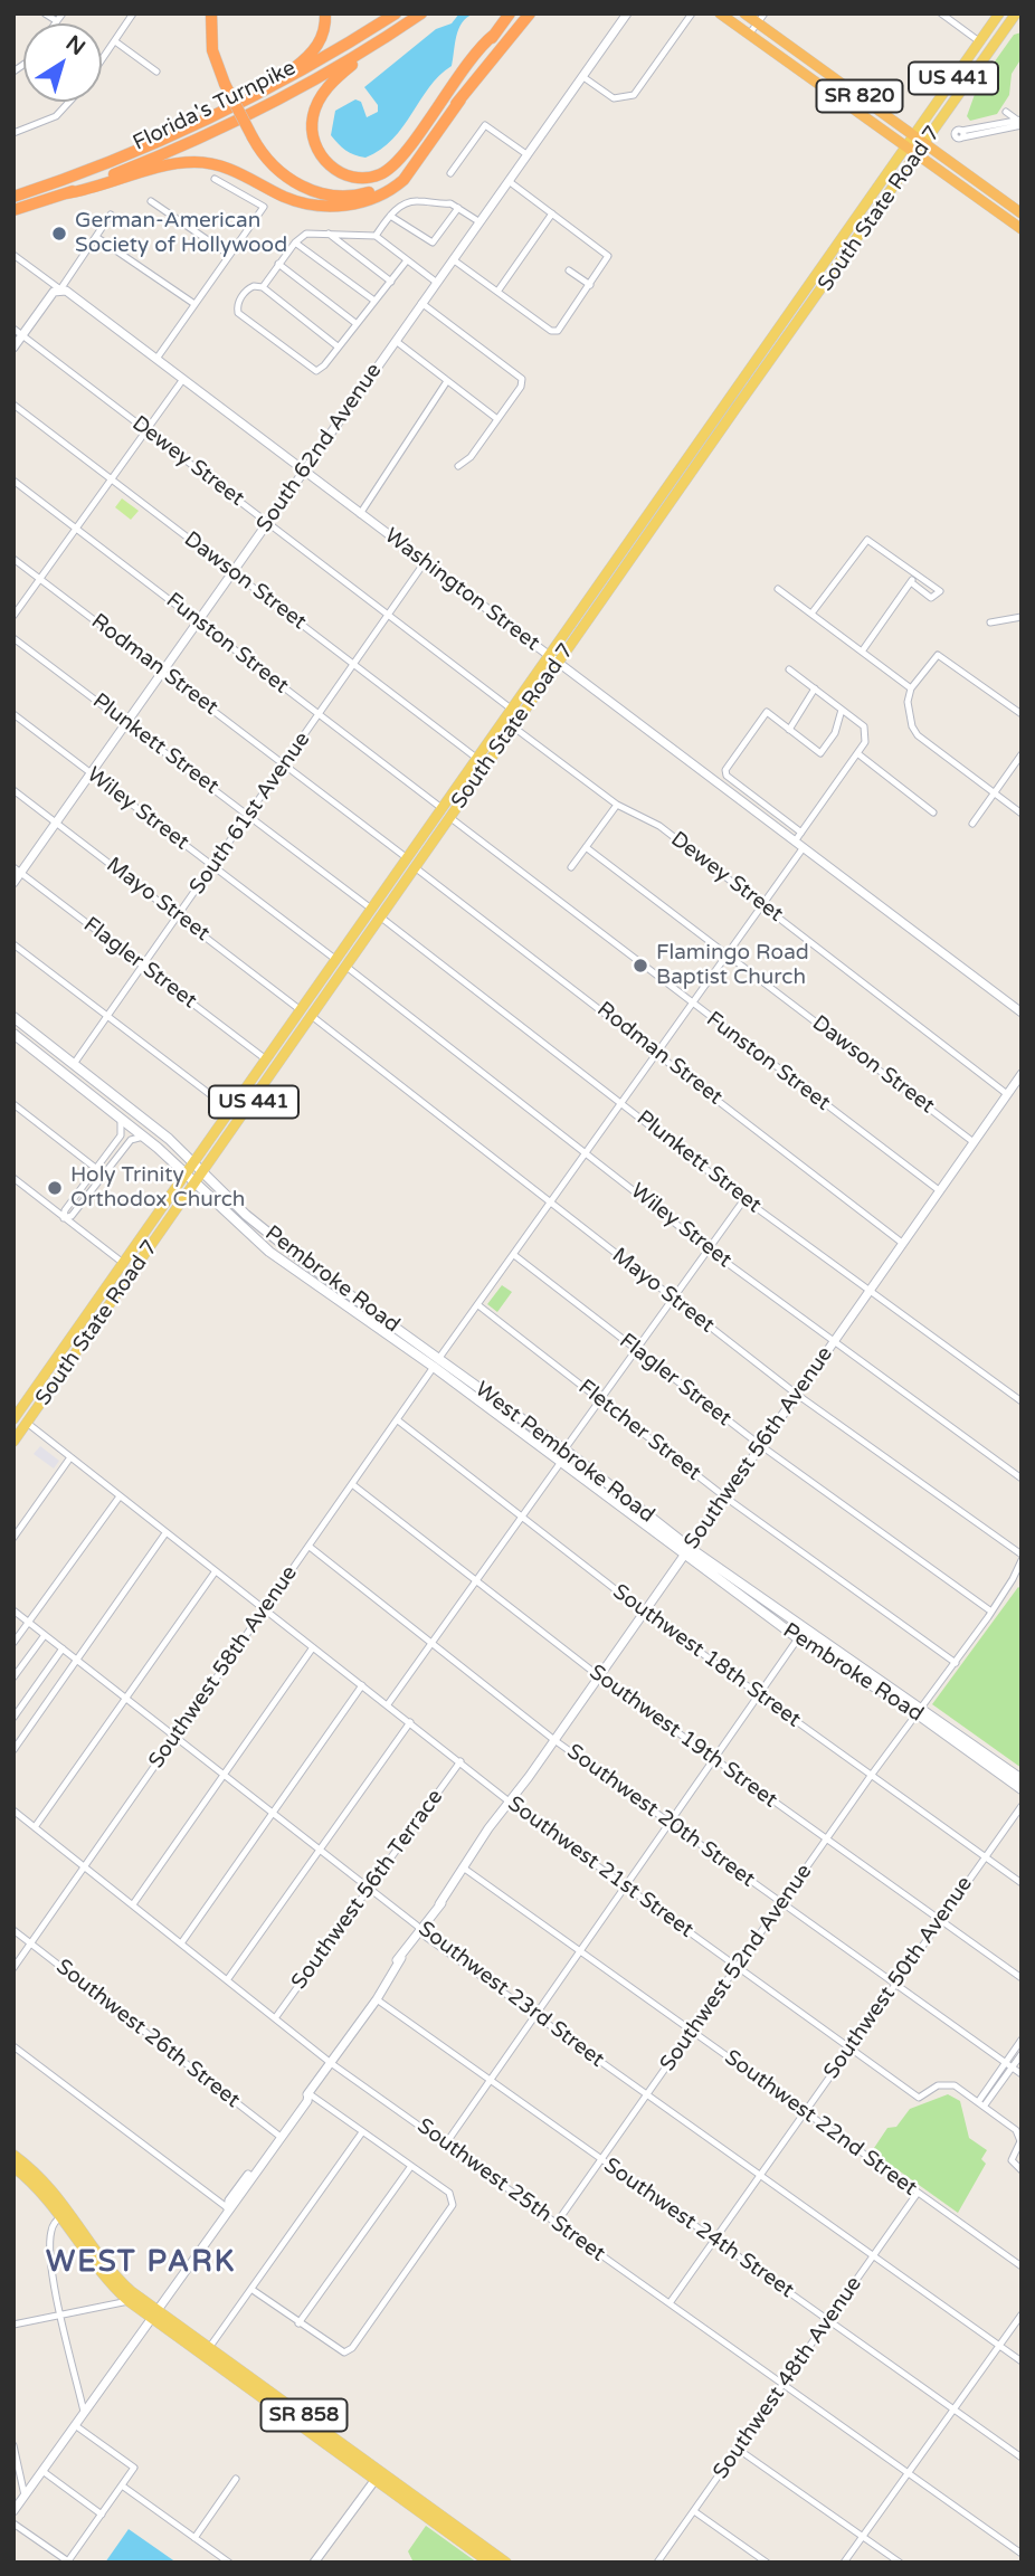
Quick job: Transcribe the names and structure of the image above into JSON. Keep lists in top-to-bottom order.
{
  "streets": {
    "highway": ["SR 820", "Florida's Turnpike"],
    "main road": [
      "US 441",
      "South State Road 7",
      "Pembroke Road",
      "West Pembroke Road",
      "SR 858"
    ],
    "street": [
      "South 62nd Avenue",
      "Dewey Street",
      "Dawson Street",
      "Washington Street",
      "Funston Street",
      "Rodman Street",
      "Plunkett Street",
      "Wiley Street",
      "South 61st Avenue",
      "Mayo Street",
      "Flagler Street",
      "Fletcher Street",
      "Southwest 56th Avenue",
      "Southwest 18th Street",
      "Southwest 58th Avenue",
      "Southwest 19th Street",
      "Southwest 20th Street",
      "Southwest 21st Street",
      "Southwest 56th Terrace",
      "Southwest 52nd Avenue",
      "Southwest 50th Avenue",
      "Southwest 23rd Street",
      "Southwest 26th Street",
      "Southwest 22nd Street",
      "Southwest 25th Street",
      "Southwest 24th Street",
      "Southwest 48th Avenue"
    ]
  },
  "crossings": [
    ["SR 820", "South State Road 7"],
    ["South State Road 7", "Dewey Street"],
    ["South State Road 7", "Dawson Street"],
    ["South State Road 7", "Washington Street"],
    ["South State Road 7", "Funston Street"],
    ["South State Road 7", "Rodman Street"],
    ["South State Road 7", "Plunkett Street"],
    ["South State Road 7", "Wiley Street"],
    ["South State Road 7", "Mayo Street"],
    ["South State Road 7", "Flagler Street"],
    ["South State Road 7", "Pembroke Road"],
    ["South State Road 7", "Southwest 21st Street"],
    ["South 62nd Avenue", "Dewey Street"],
    ["South 62nd Avenue", "Dawson Street"],
    ["South 62nd Avenue", "Washington Street"],
    ["South 62nd Avenue", "Funston Street"],
    ["South 62nd Avenue", "Rodman Street"],
    ["South 62nd Avenue", "Plunkett Street"],
    ["South 62nd Avenue", "Wiley Street"],
    ["South 62nd Avenue", "Mayo Street"],
    ["South 62nd Avenue", "Flagler Street"],
    ["Dewey Street", "South 61st Avenue"],
    ["Dewey Street", "Southwest 56th Avenue"],
    ["Dewey Street", "Southwest 58th Avenue"],
    ["Dawson Street", "South 61st Avenue"],
    ["Dawson Street", "Southwest 56th Avenue"],
    ["Dawson Street", "Southwest 58th Avenue"],
    ["Washington Street", "South 61st Avenue"],
    ["Washington Street", "Southwest 58th Avenue"],
    ["Funston Street", "South 61st Avenue"],
    ["Funston Street", "Southwest 56th Avenue"],
    ["Funston Street", "Southwest 58th Avenue"],
    ["Rodman Street", "South 61st Avenue"],
    ["Rodman Street", "Southwest 56th Avenue"],
    ["Rodman Street", "Southwest 58th Avenue"],
    ["Plunkett Street", "South 61st Avenue"],
    ["Plunkett Street", "Southwest 56th Avenue"],
    ["Plunkett Street", "Southwest 58th Avenue"],
    ["Wiley Street", "South 61st Avenue"],
    ["Wiley Street", "Southwest 56th Avenue"],
    ["Wiley Street", "Southwest 58th Avenue"],
    ["South 61st Avenue", "Mayo Street"],
    ["South 61st Avenue", "Flagler Street"],
    ["South 61st Avenue", "Pembroke Road"],
    ["Mayo Street", "Southwest 56th Avenue"],
    ["Mayo Street", "Southwest 58th Avenue"],
    ["Mayo Street", "Southwest 52nd Avenue"],
    ["Flagler Street", "Southwest 56th Avenue"],
    ["Flagler Street", "Southwest 58th Avenue"],
    ["Flagler Street", "Southwest 52nd Avenue"],
    ["Pembroke Road", "Southwest 56th Avenue"],
    ["Pembroke Road", "West Pembroke Road"],
    ["Pembroke Road", "Southwest 58th Avenue"],
    ["Pembroke Road", "Southwest 52nd Avenue"],
    ["Fletcher Street", "Southwest 56th Avenue"],
    ["Fletcher Street", "Southwest 58th Avenue"],
    ["Fletcher Street", "Southwest 52nd Avenue"],
    ["Southwest 56th Avenue", "West Pembroke Road"],
    ["Southwest 56th Avenue", "Southwest 18th Street"],
    ["Southwest 56th Avenue", "Southwest 19th Street"],
    ["Southwest 56th Avenue", "Southwest 20th Street"],
    ["Southwest 56th Avenue", "Southwest 21st Street"],
    ["Southwest 56th Avenue", "Southwest 23rd Street"],
    ["Southwest 56th Avenue", "Southwest 26th Street"],
    ["Southwest 56th Avenue", "Southwest 22nd Street"],
    ["Southwest 56th Avenue", "Southwest 25th Street"],
    ["Southwest 56th Avenue", "Southwest 24th Street"],
    ["Southwest 56th Avenue", "SR 858"],
    ["West Pembroke Road", "Southwest 58th Avenue"],
    ["Southwest 18th Street", "Southwest 58th Avenue"],
    ["Southwest 18th Street", "Southwest 52nd Avenue"],
    ["Southwest 18th Street", "Southwest 50th Avenue"],
    ["Southwest 58th Avenue", "Southwest 19th Street"],
    ["Southwest 58th Avenue", "Southwest 20th Street"],
    ["Southwest 58th Avenue", "Southwest 21st Street"],
    ["Southwest 58th Avenue", "Southwest 23rd Street"],
    ["Southwest 58th Avenue", "Southwest 26th Street"],
    ["Southwest 58th Avenue", "Southwest 25th Street"],
    ["Southwest 19th Street", "Southwest 52nd Avenue"],
    ["Southwest 19th Street", "Southwest 50th Avenue"],
    ["Southwest 20th Street", "Southwest 52nd Avenue"],
    ["Southwest 20th Street", "Southwest 50th Avenue"],
    ["Southwest 21st Street", "Southwest 56th Terrace"],
    ["Southwest 21st Street", "Southwest 52nd Avenue"],
    ["Southwest 21st Street", "Southwest 50th Avenue"],
    ["Southwest 56th Terrace", "Southwest 23rd Street"],
    ["Southwest 56th Terrace", "Southwest 25th Street"],
    ["Southwest 52nd Avenue", "Southwest 23rd Street"],
    ["Southwest 52nd Avenue", "Southwest 22nd Street"],
    ["Southwest 52nd Avenue", "Southwest 25th Street"],
    ["Southwest 52nd Avenue", "Southwest 24th Street"],
    ["Southwest 50th Avenue", "Southwest 23rd Street"],
    ["Southwest 50th Avenue", "Southwest 22nd Street"],
    ["Southwest 50th Avenue", "Southwest 25th Street"],
    ["Southwest 50th Avenue", "Southwest 24th Street"],
    ["Southwest 23rd Street", "Southwest 48th Avenue"],
    ["Southwest 22nd Street", "Southwest 48th Avenue"],
    ["Southwest 25th Street", "Southwest 48th Avenue"],
    ["Southwest 24th Street", "Southwest 48th Avenue"]
  ],
  "districts": ["WEST PARK"],
  "places": ["German-American Society of Hollywood", "Flamingo Road Baptist Church", "Holy Trinity Orthodox Church"],
  "north": "top right"
}
